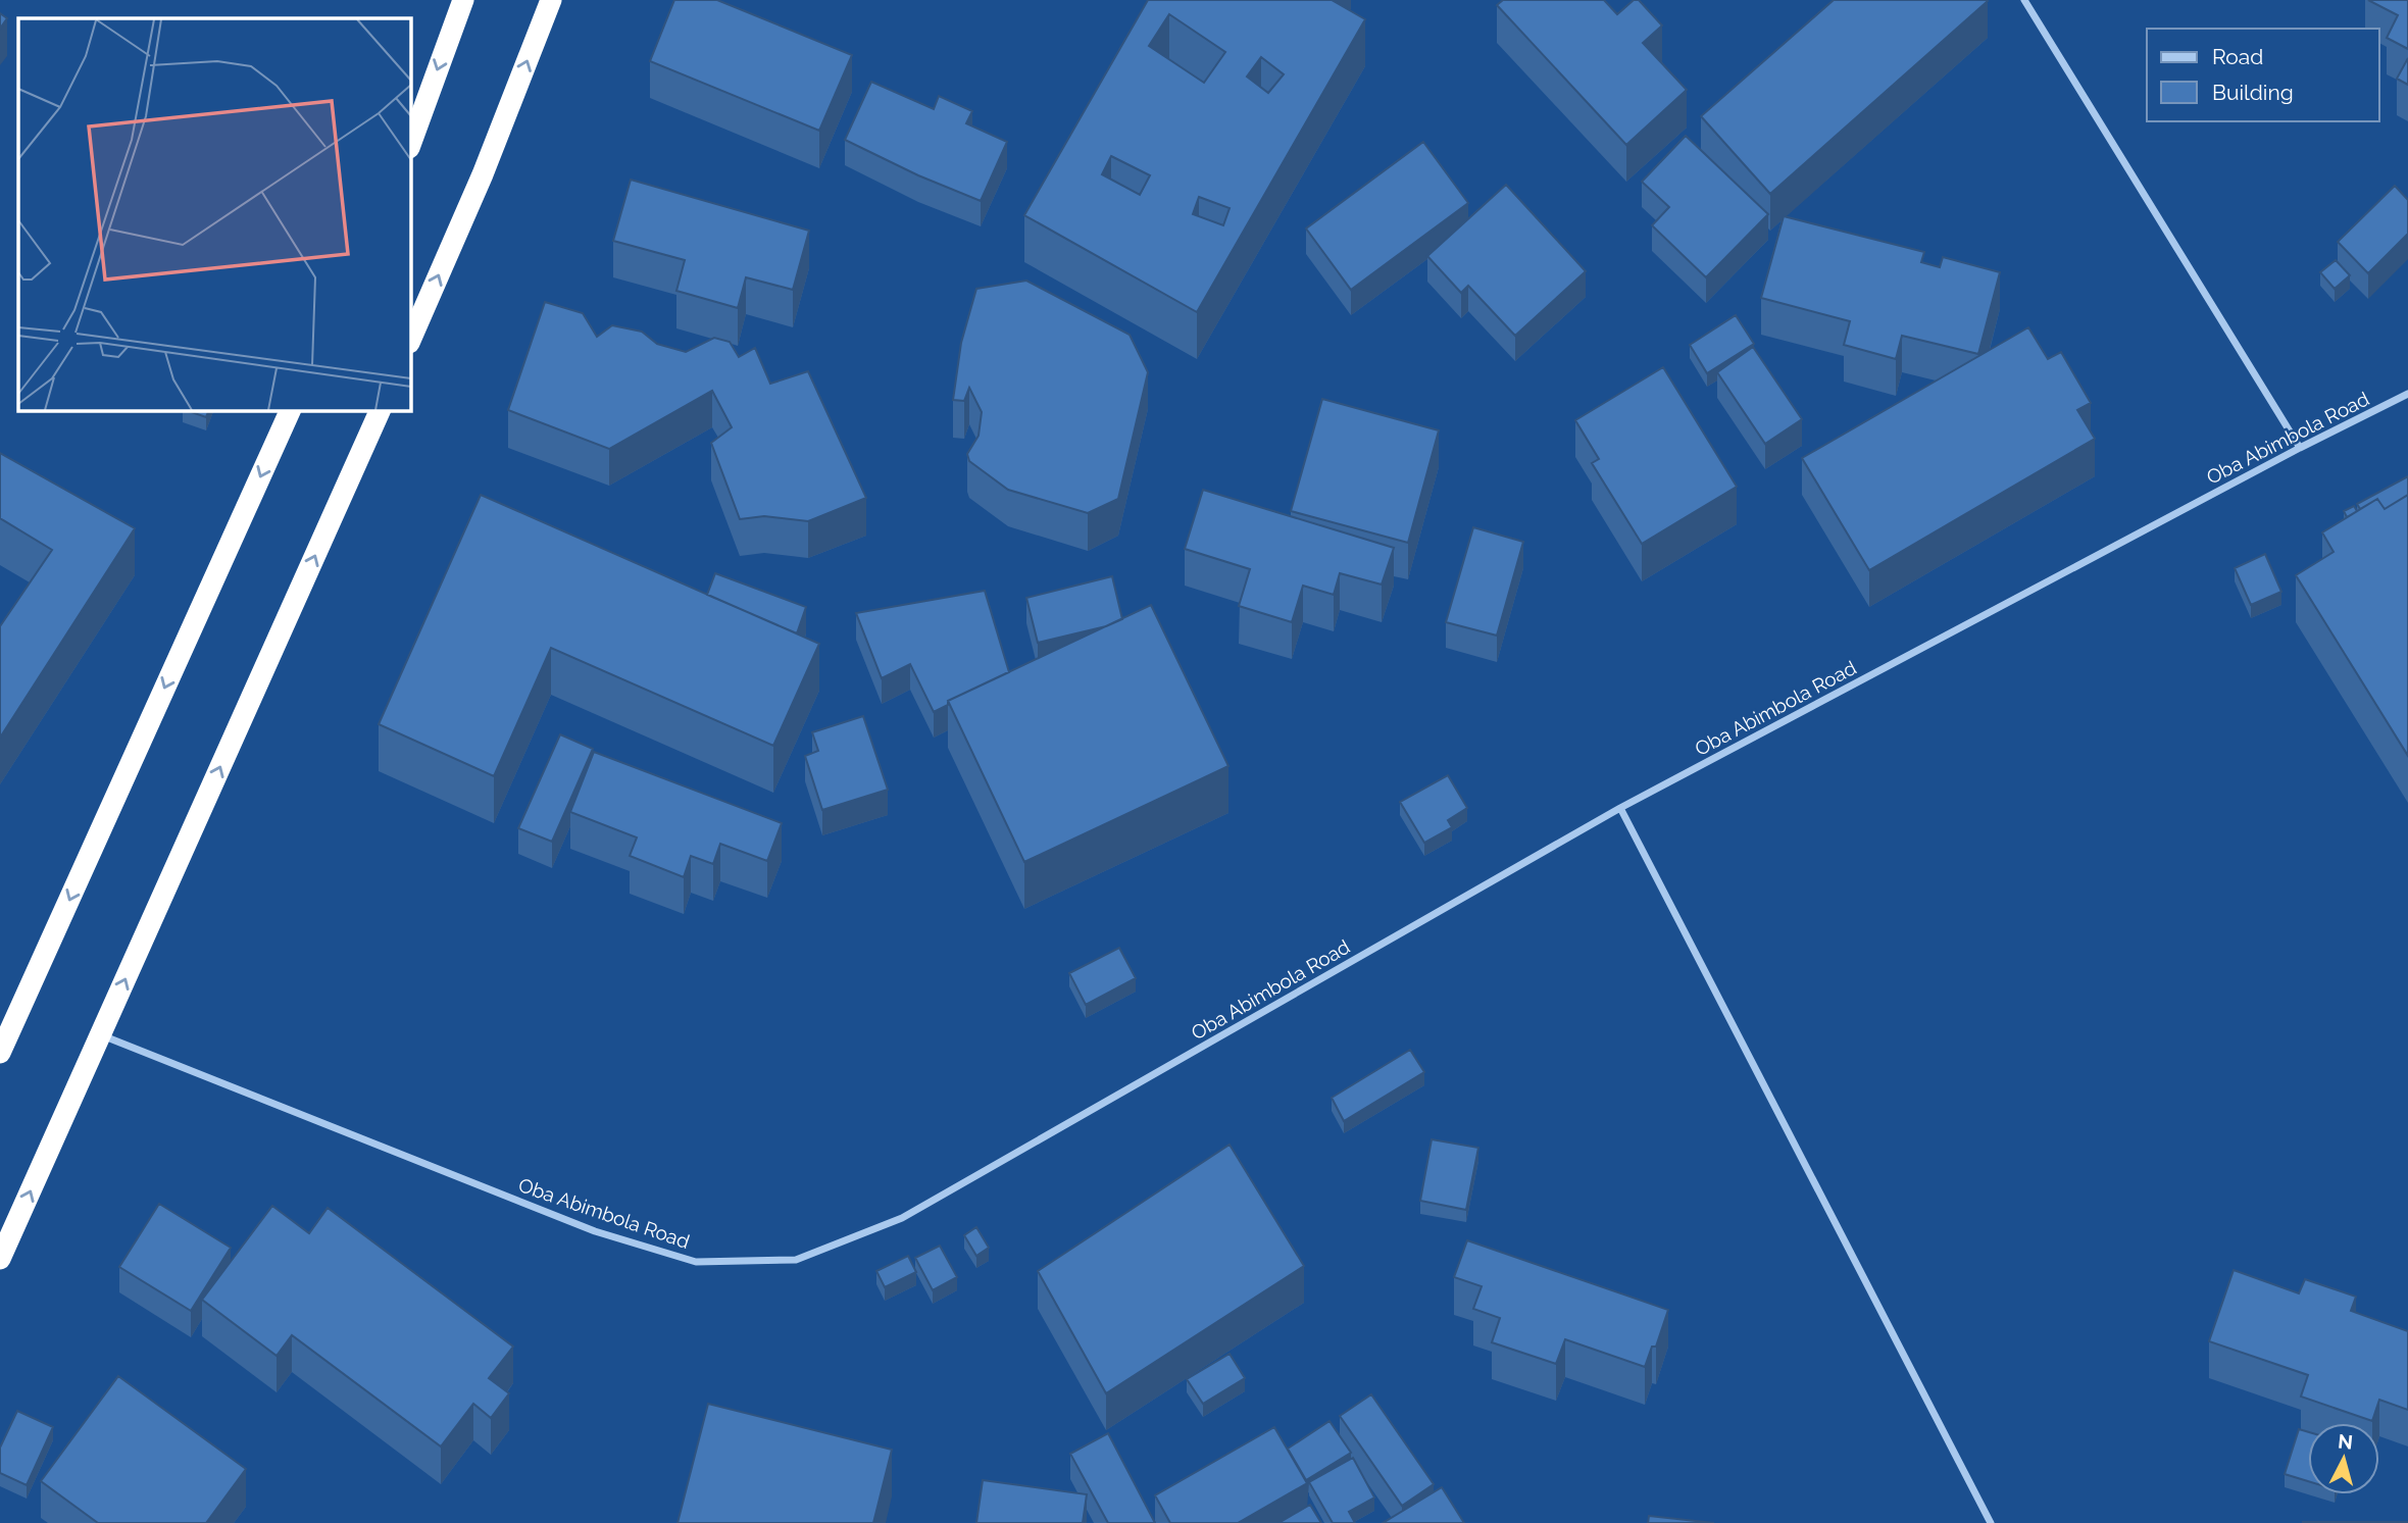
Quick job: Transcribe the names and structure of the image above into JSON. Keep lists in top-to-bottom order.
{
  "streets": {
    "street": ["Oba Abimbola Road"]
  },
  "legend": ["Road", "Building"],
  "north": "top"
}
